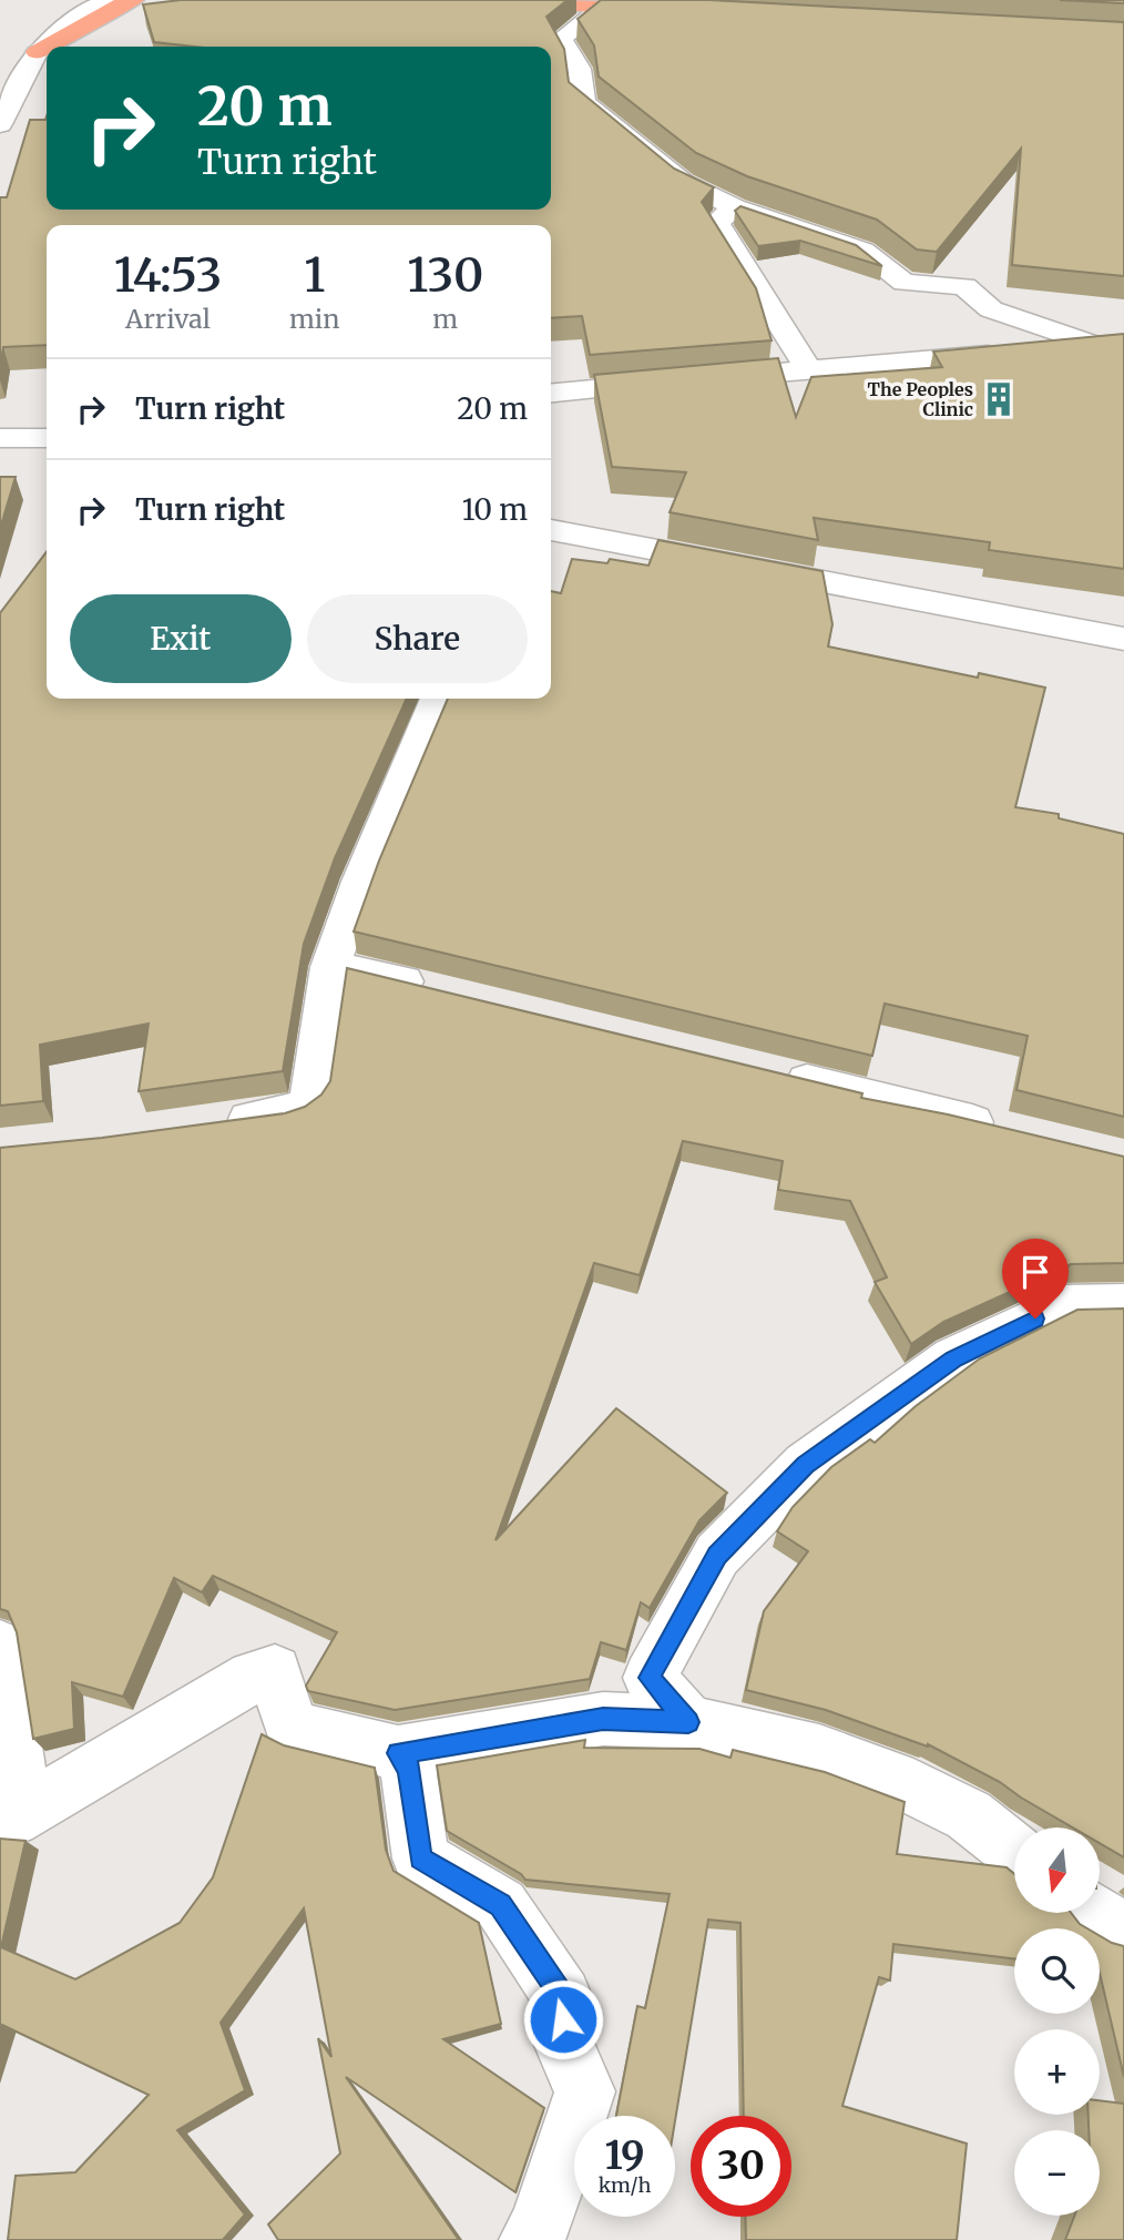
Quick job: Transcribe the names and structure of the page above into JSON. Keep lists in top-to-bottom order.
{
  "places": {
    "building": ["The Peoples Clinic"]
  },
  "north": "bottom",
  "page": {
    "turn": ["20 m", "Turn right"],
    "eta": [
      "14:53",
      "Arrival",
      "1",
      "min",
      "130",
      "m"
    ],
    "list": [
      {
        "name": "Turn right",
        "value": "20 m"
      },
      {
        "name": "Turn right",
        "value": "10 m"
      }
    ],
    "buttons": ["Exit", "Share"],
    "map_buttons": ["+", "−"],
    "speed": "19 km/h",
    "limit": "30"
  }
}
